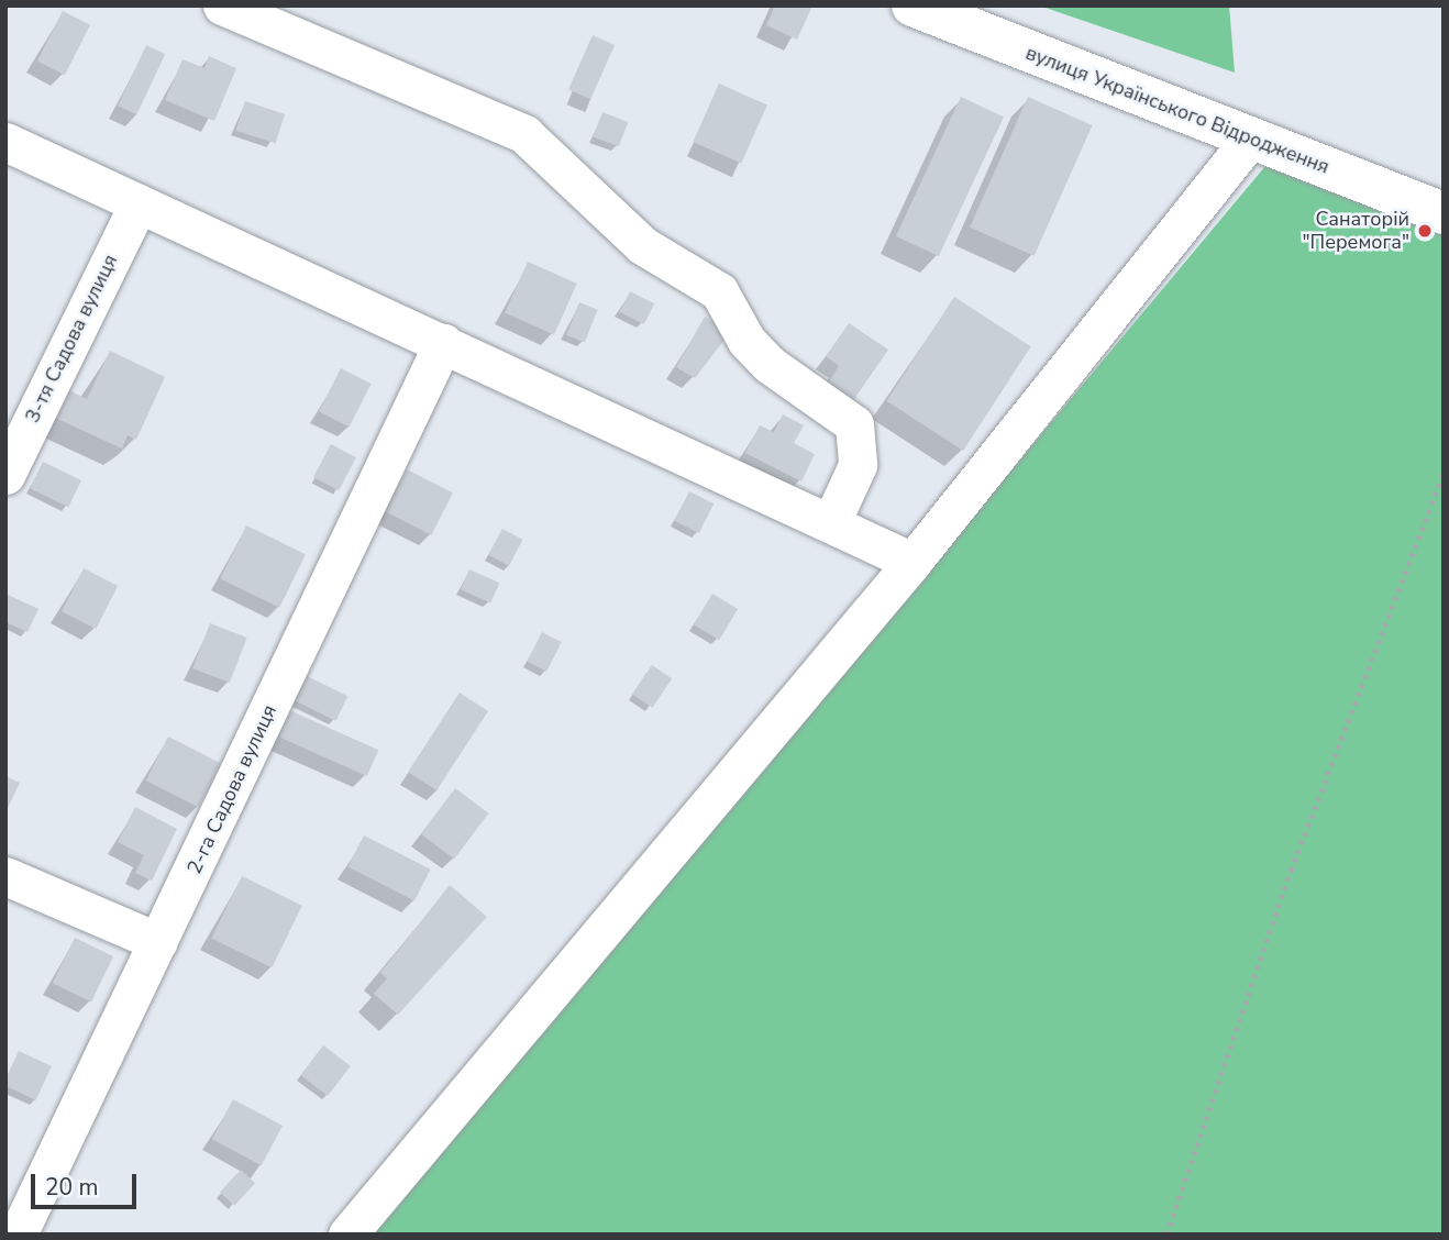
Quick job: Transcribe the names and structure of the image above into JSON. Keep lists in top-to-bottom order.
{
  "streets": {
    "street": ["вулиця Українського Відродження", "3-тя Садова вулиця", "2-га Садова вулиця"]
  },
  "places": ["Санаторій \"Перемога\""],
  "scale_bar": "20 m"
}
